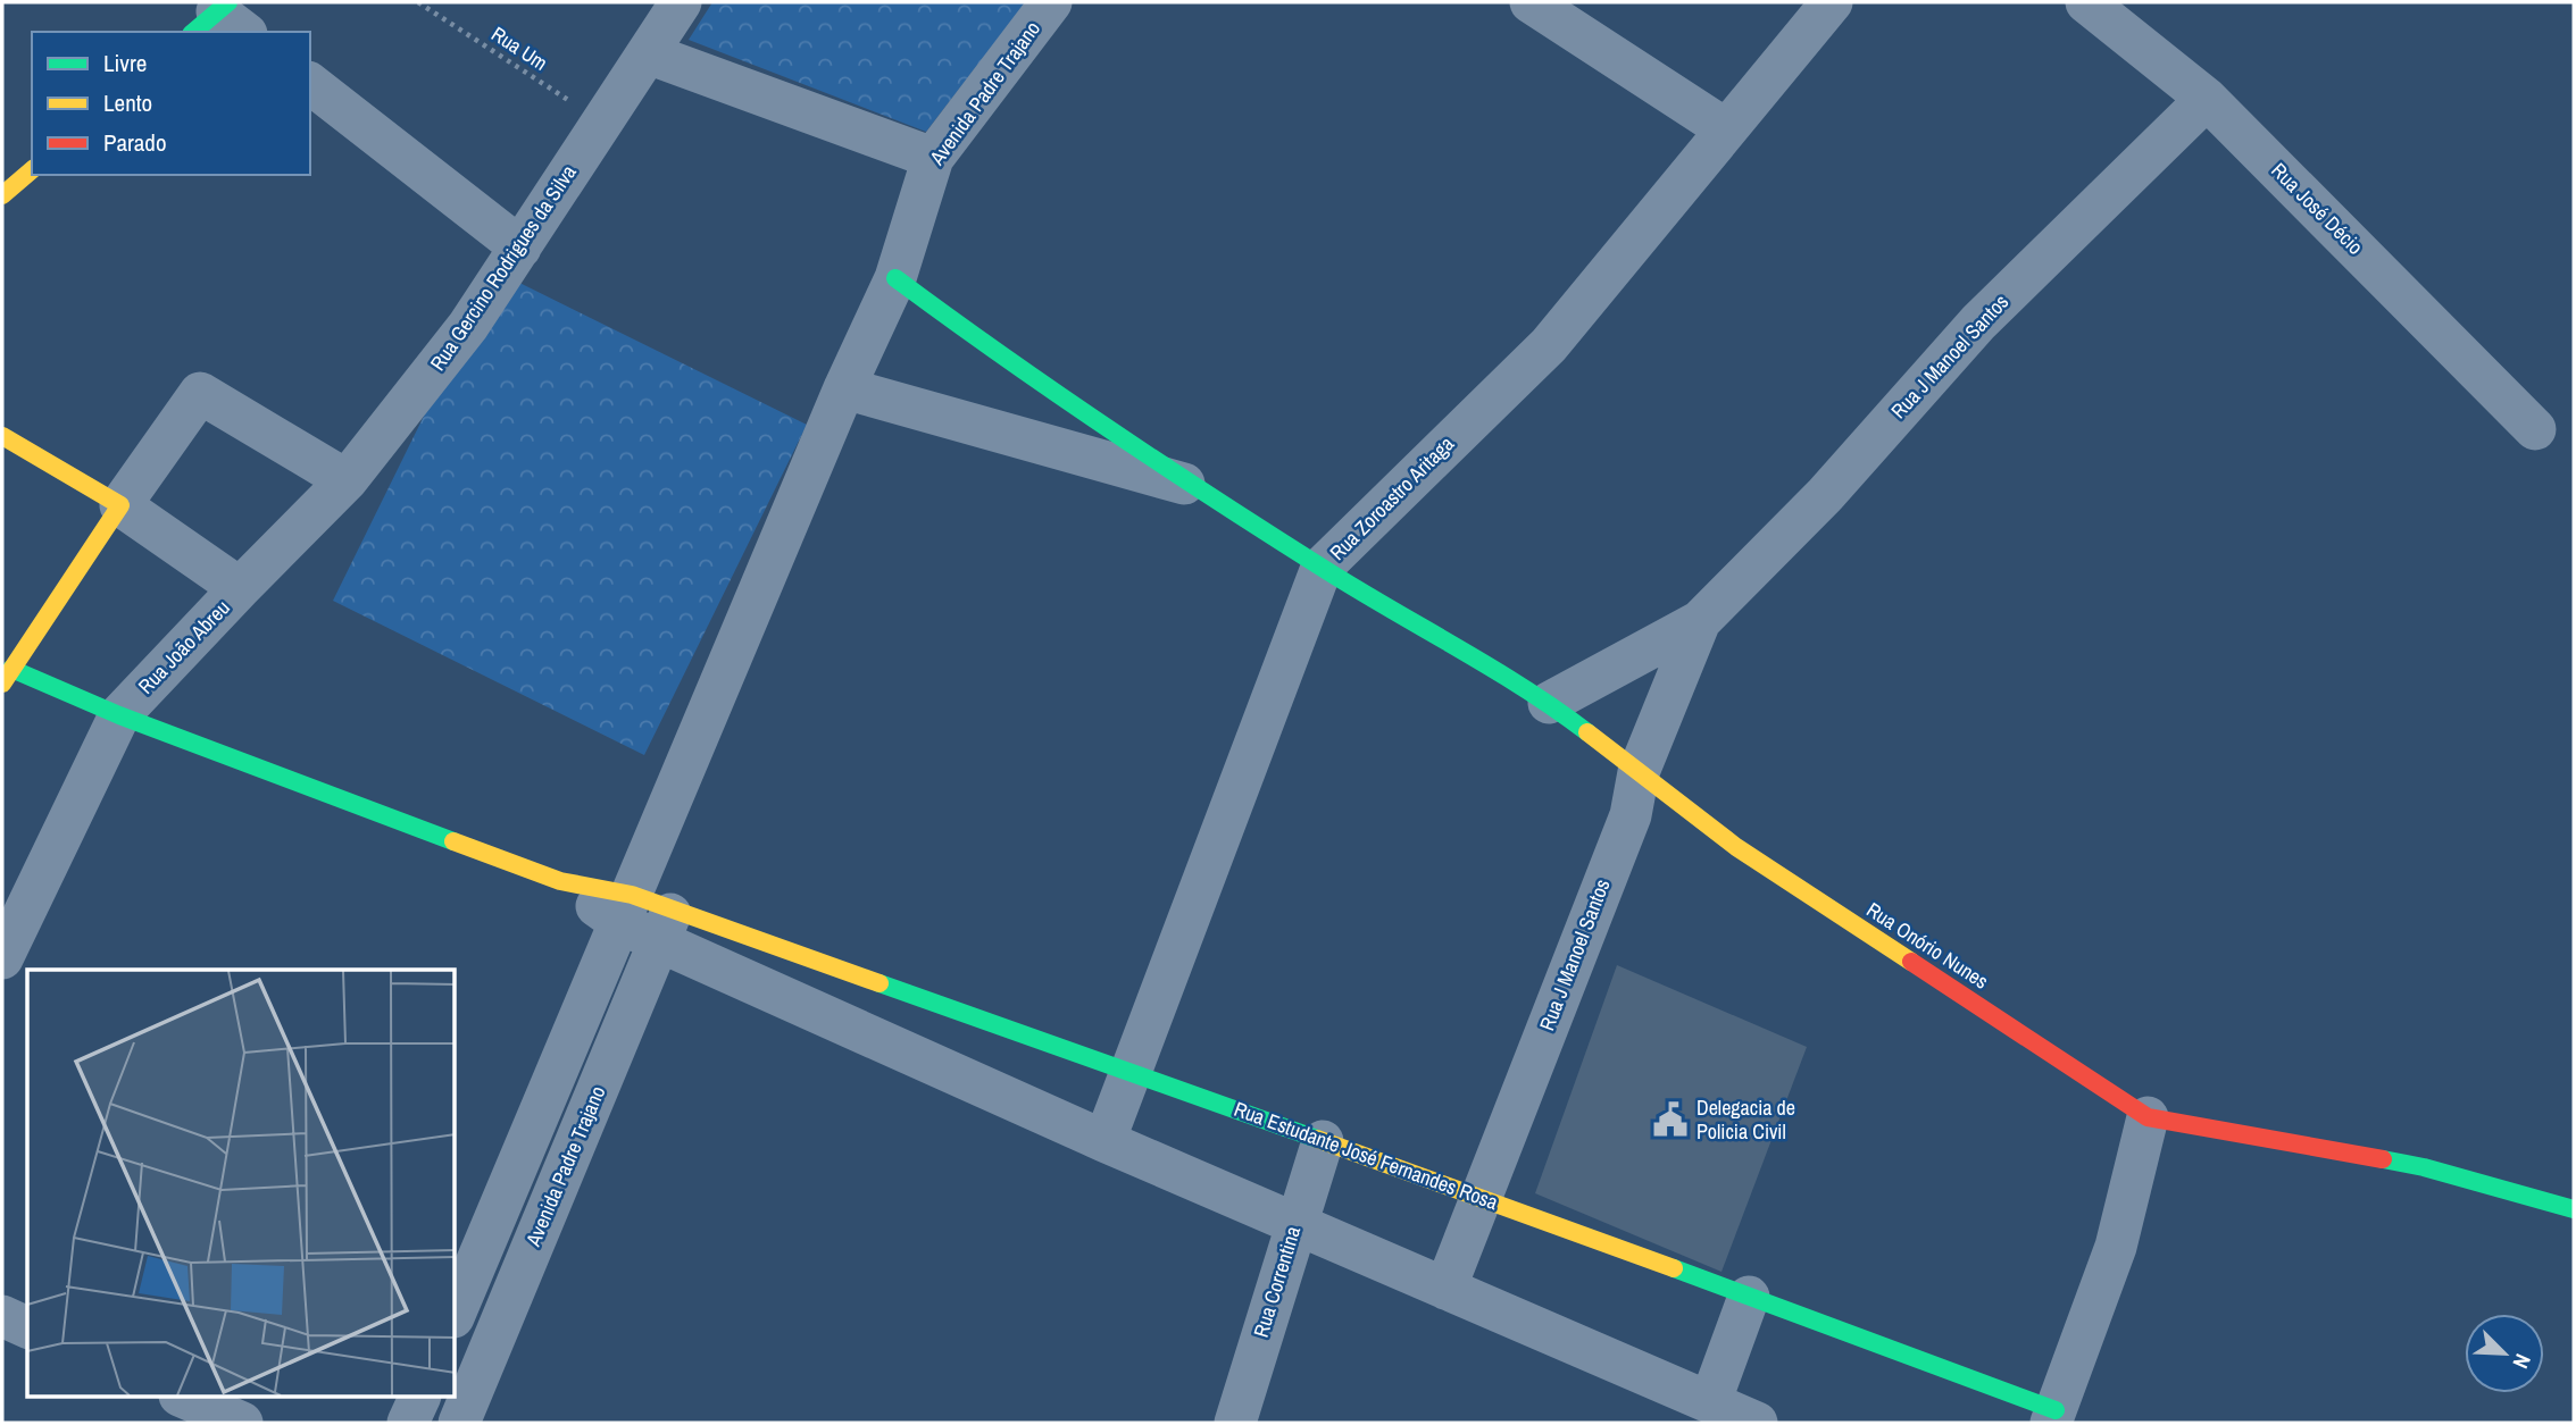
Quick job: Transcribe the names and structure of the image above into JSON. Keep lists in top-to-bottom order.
{
  "streets": {
    "street": [
      "Avenida Padre Trajano",
      "Rua José Décio",
      "Rua Gercino Rodrigues da Silva",
      "Rua J Manoel Santos",
      "Rua Zoroastro Aritaga",
      "Rua João Abreu",
      "Rua Onório Nunes",
      "Rua Estudante José Fernandes Rosa",
      "Rua Correntina"
    ],
    "path": ["Rua Um"]
  },
  "crossings": [
    ["Rua Um", "Rua Gercino Rodrigues da Silva"],
    ["Avenida Padre Trajano", "Rua Onório Nunes"],
    ["Avenida Padre Trajano", "Rua Estudante José Fernandes Rosa"],
    ["Rua José Décio", "Rua J Manoel Santos"],
    ["Rua Gercino Rodrigues da Silva", "Rua João Abreu"],
    ["Rua J Manoel Santos", "Rua Onório Nunes"],
    ["Rua J Manoel Santos", "Rua Estudante José Fernandes Rosa"],
    ["Rua Zoroastro Aritaga", "Rua Onório Nunes"],
    ["Rua Zoroastro Aritaga", "Rua Estudante José Fernandes Rosa"],
    ["Rua Estudante José Fernandes Rosa", "Rua Correntina"]
  ],
  "places": {
    "public building": ["Delegacia de Policia Civil"]
  },
  "legend": ["Livre", "Lento", "Parado"],
  "north": "bottom right"
}
